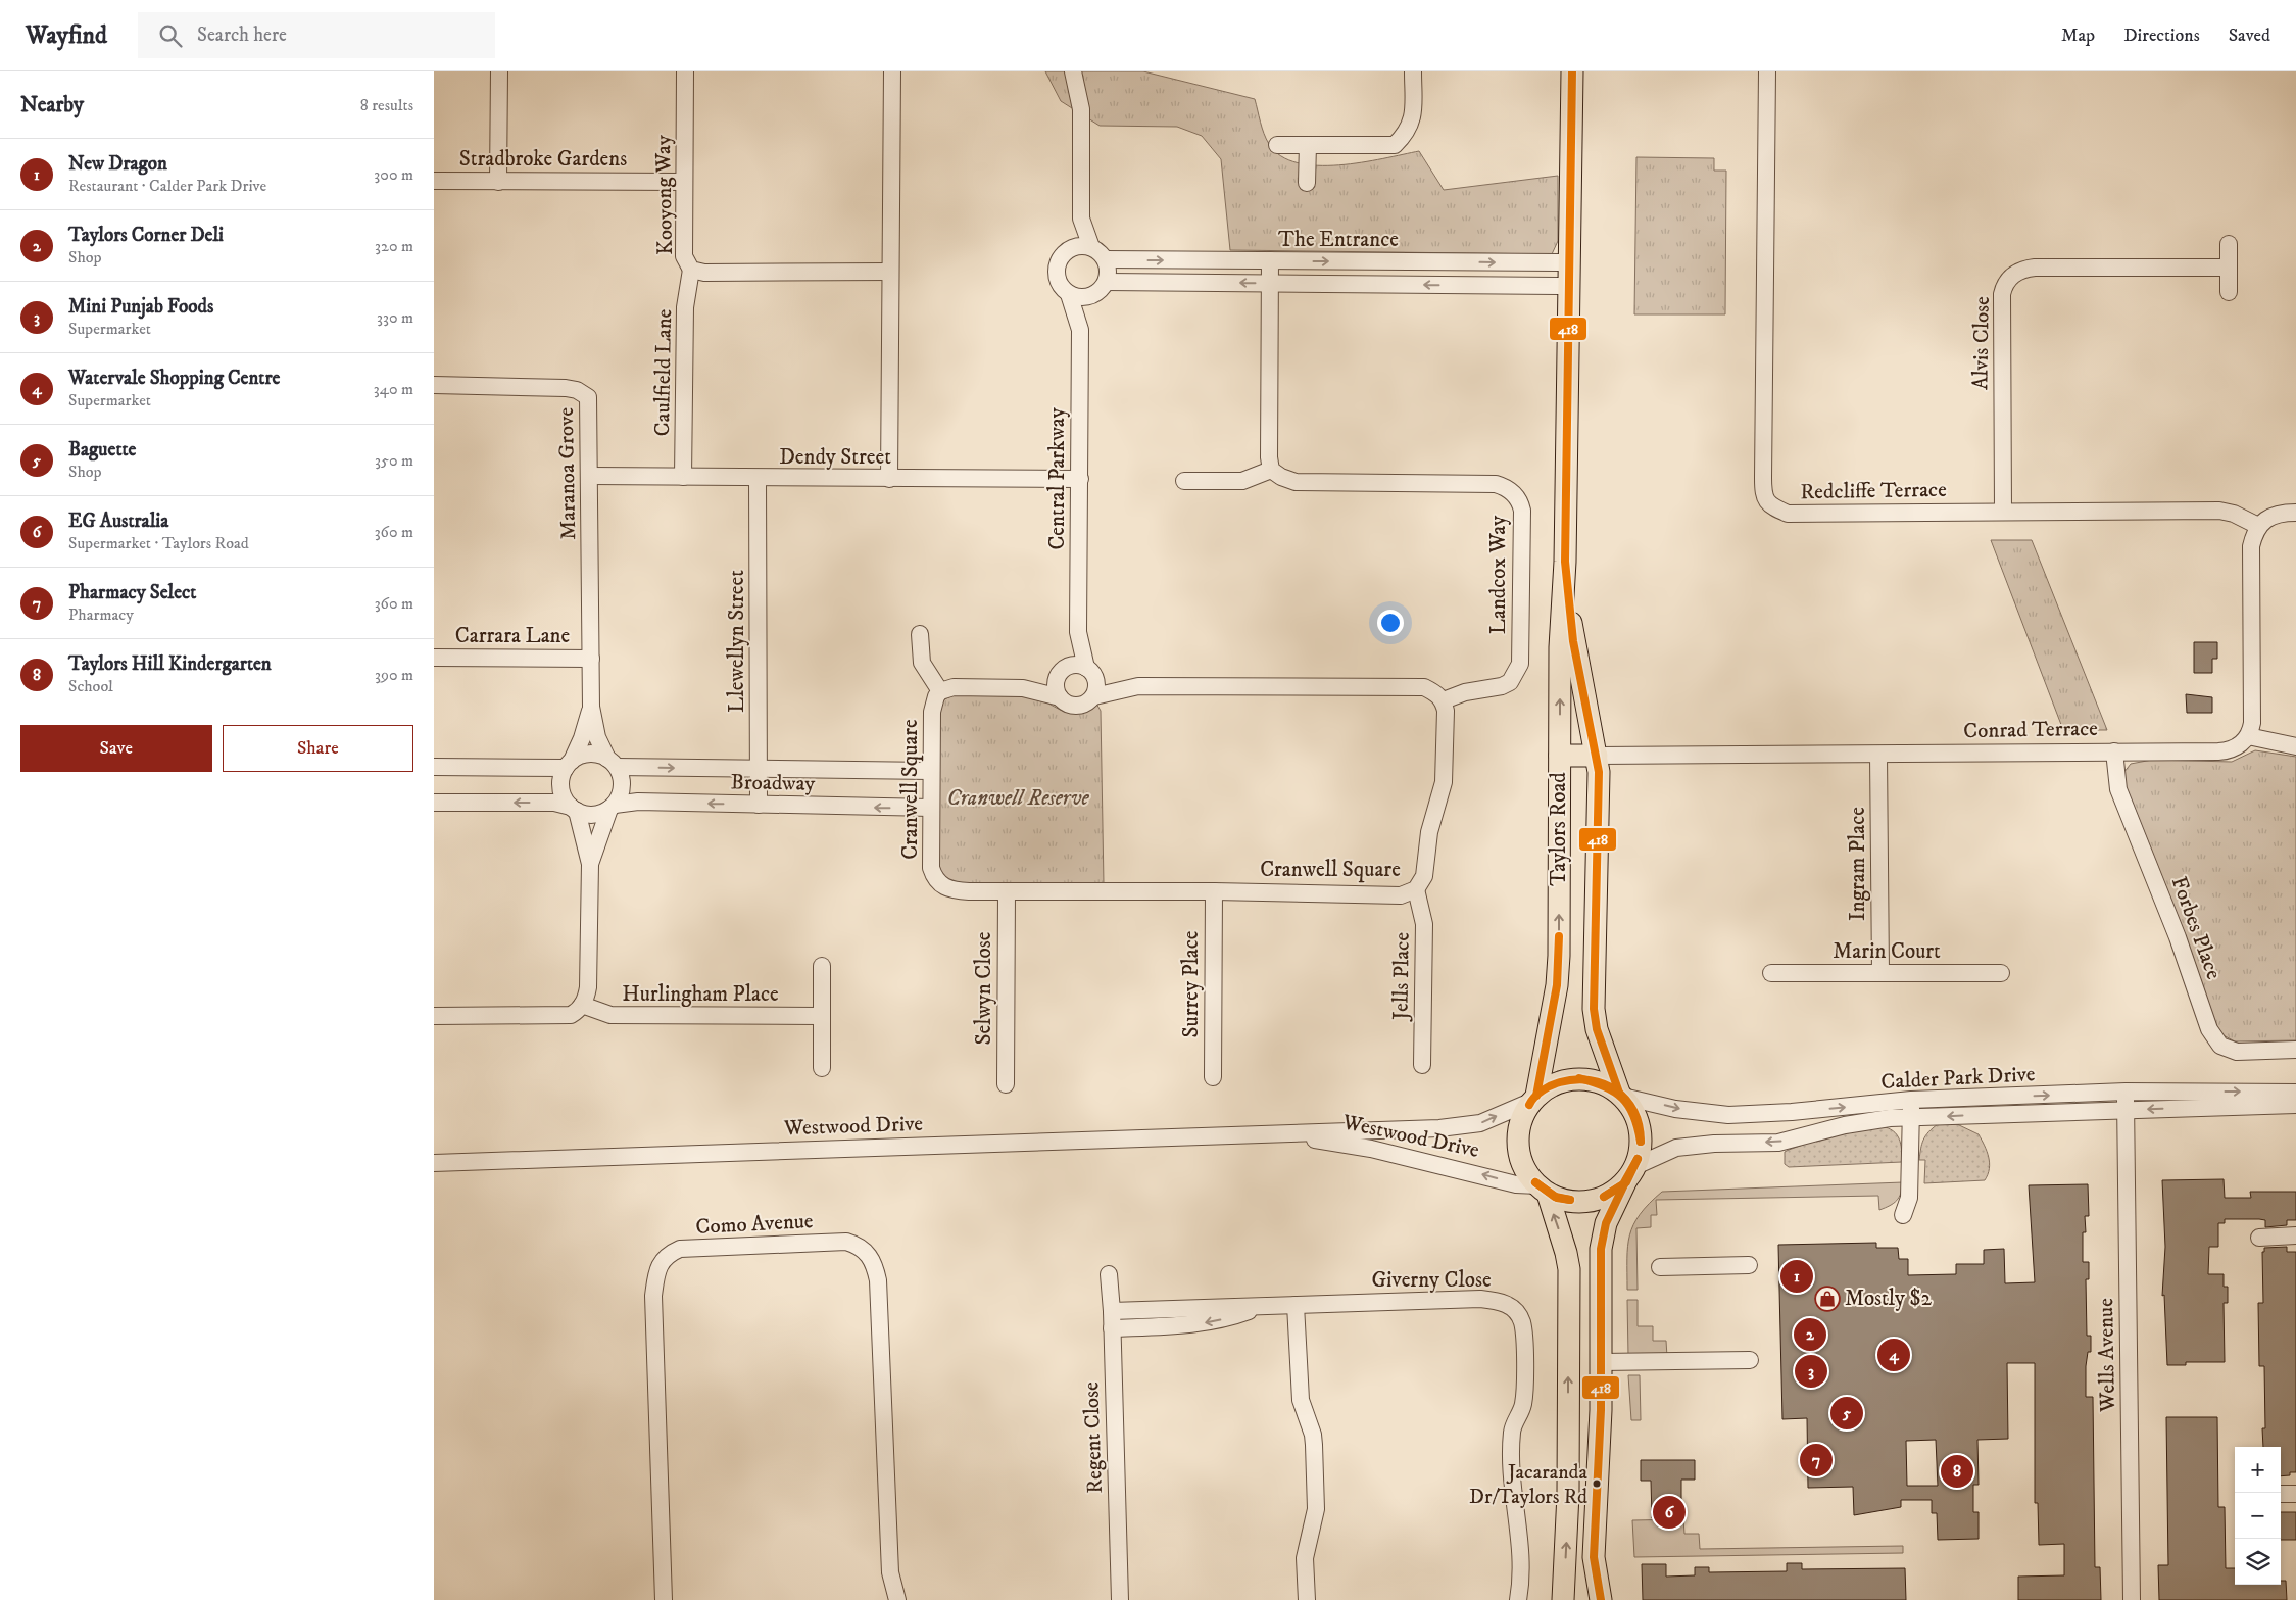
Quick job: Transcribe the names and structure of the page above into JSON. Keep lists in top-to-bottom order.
{
  "streets": {
    "main road": ["Taylors Road"],
    "street": [
      "Stradbroke Gardens",
      "Kooyong Way",
      "The Entrance",
      "Alvis Close",
      "Caulfield Lane",
      "Dendy Street",
      "Maranoa Grove",
      "Central Parkway",
      "Redcliffe Terrace",
      "Landcox Way",
      "Carrara Lane",
      "Llewellyn Street",
      "Conrad Terrace",
      "Broadway",
      "Cranwell Square",
      "Ingram Place",
      "Forbes Place",
      "Marin Court",
      "Jells Place",
      "Surrey Place",
      "Selwyn Close",
      "Hurlingham Place",
      "Calder Park Drive",
      "Westwood Drive",
      "Como Avenue",
      "Giverny Close",
      "Wells Avenue",
      "Regent Close"
    ]
  },
  "crossings": [
    ["Stradbroke Gardens", "Kooyong Way"],
    ["Kooyong Way", "Caulfield Lane"],
    ["The Entrance", "Central Parkway"],
    ["The Entrance", "Taylors Road"],
    ["Alvis Close", "Redcliffe Terrace"],
    ["Caulfield Lane", "Dendy Street"],
    ["Dendy Street", "Maranoa Grove"],
    ["Dendy Street", "Central Parkway"],
    ["Dendy Street", "Llewellyn Street"],
    ["Maranoa Grove", "Carrara Lane"],
    ["Maranoa Grove", "Broadway"],
    ["Central Parkway", "Cranwell Square"],
    ["Landcox Way", "Cranwell Square"],
    ["Llewellyn Street", "Broadway"],
    ["Conrad Terrace", "Taylors Road"],
    ["Conrad Terrace", "Ingram Place"],
    ["Conrad Terrace", "Forbes Place"],
    ["Broadway", "Cranwell Square"],
    ["Cranwell Square", "Jells Place"],
    ["Cranwell Square", "Surrey Place"],
    ["Cranwell Square", "Selwyn Close"],
    ["Taylors Road", "Calder Park Drive"],
    ["Taylors Road", "Westwood Drive"],
    ["Ingram Place", "Marin Court"],
    ["Calder Park Drive", "Westwood Drive"],
    ["Calder Park Drive", "Wells Avenue"],
    ["Giverny Close", "Regent Close"]
  ],
  "parks": ["Cranwell Reserve"],
  "places": {
    "shop": ["Mostly $2"],
    "other": ["Jacaranda Dr/Taylors Rd"]
  },
  "lines": ["transit line 418"],
  "page": {
    "header": "Wayfind",
    "search": "Search here",
    "nav": ["Map", "Directions", "Saved"],
    "heading": ["Nearby", "8 results"],
    "list": [
      {
        "mark": "1",
        "name": "New Dragon",
        "note": "Restaurant · Calder Park Drive",
        "value": "300 m"
      },
      {
        "mark": "2",
        "name": "Taylors Corner Deli",
        "note": "Shop",
        "value": "320 m"
      },
      {
        "mark": "3",
        "name": "Mini Punjab Foods",
        "note": "Supermarket",
        "value": "330 m"
      },
      {
        "mark": "4",
        "name": "Watervale Shopping Centre",
        "note": "Supermarket",
        "value": "340 m"
      },
      {
        "mark": "5",
        "name": "Baguette",
        "note": "Shop",
        "value": "350 m"
      },
      {
        "mark": "6",
        "name": "EG Australia",
        "note": "Supermarket · Taylors Road",
        "value": "360 m"
      },
      {
        "mark": "7",
        "name": "Pharmacy Select",
        "note": "Pharmacy",
        "value": "360 m"
      },
      {
        "mark": "8",
        "name": "Taylors Hill Kindergarten",
        "note": "School",
        "value": "390 m"
      }
    ],
    "buttons": ["Save", "Share"],
    "pins": [
      "1",
      "2",
      "4",
      "3",
      "5",
      "7",
      "8",
      "6"
    ],
    "map_buttons": ["+", "−"]
  }
}
